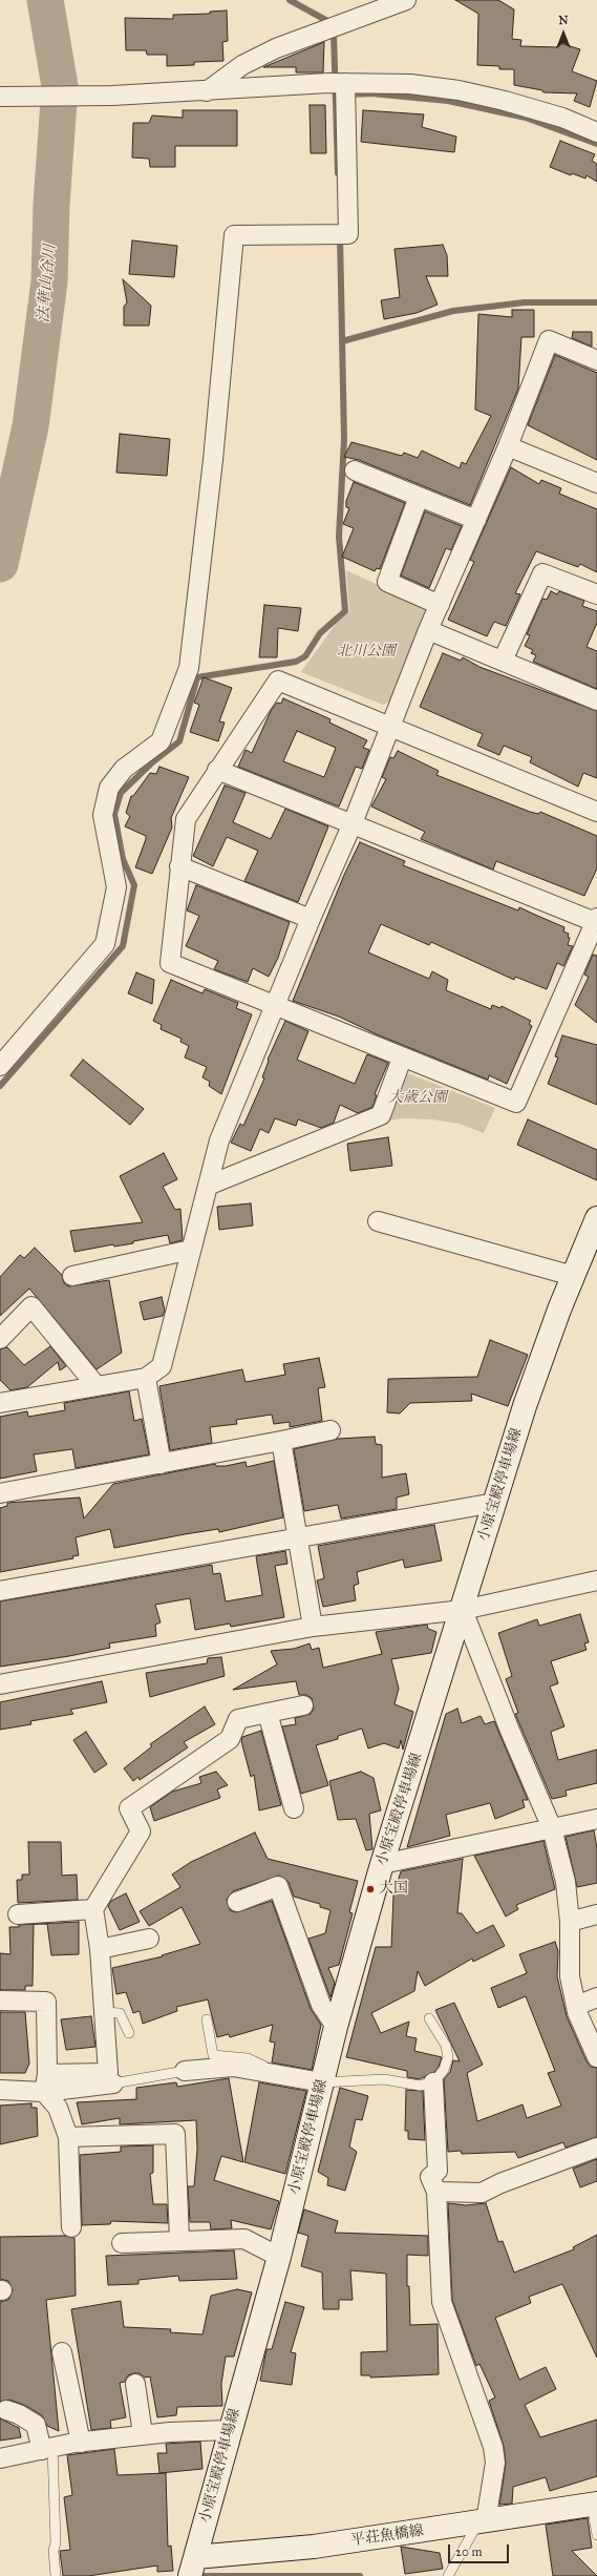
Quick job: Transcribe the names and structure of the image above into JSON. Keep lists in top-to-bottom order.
{
  "streets": {
    "main road": ["小原宝殿停車場線", "平荘魚橋線"]
  },
  "crossings": [
    ["小原宝殿停車場線", "平荘魚橋線"]
  ],
  "water": ["法華山谷川"],
  "parks": ["北川公園", "大歳公園"],
  "places": ["大国"],
  "scale_bar": "20 m",
  "north": "top"
}
